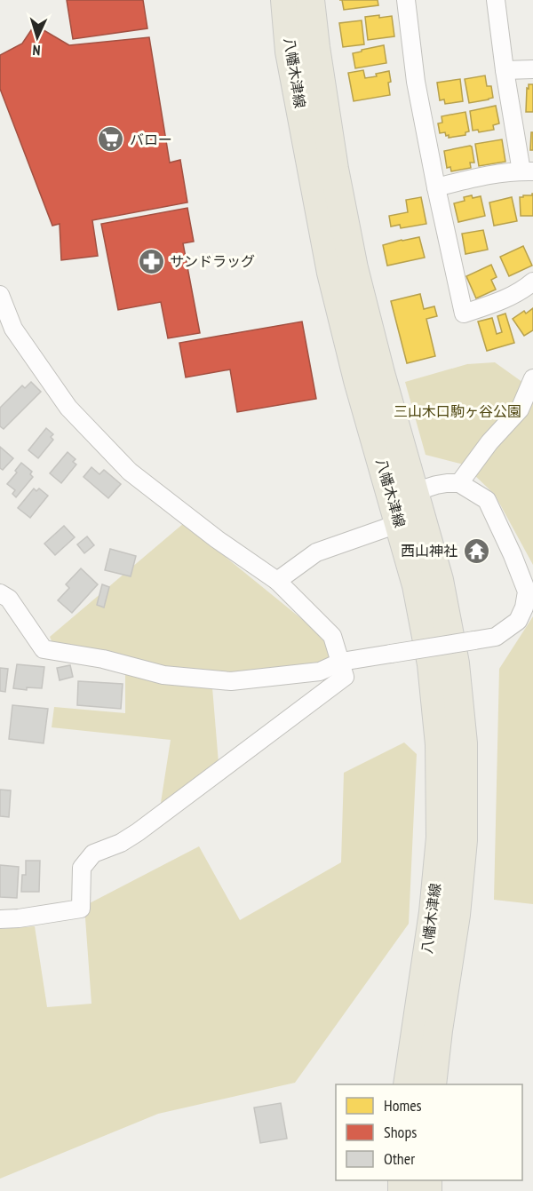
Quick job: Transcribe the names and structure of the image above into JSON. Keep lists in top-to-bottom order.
{
  "streets": {
    "main road": ["八幡木津線"]
  },
  "parks": ["三山木口駒ヶ谷公園"],
  "places": {
    "supermarket": ["バロー"],
    "pharmacy": ["サンドラッグ"],
    "temple": ["西山神社"]
  },
  "legend": ["Homes", "Shops", "Other"],
  "north": "bottom"
}
